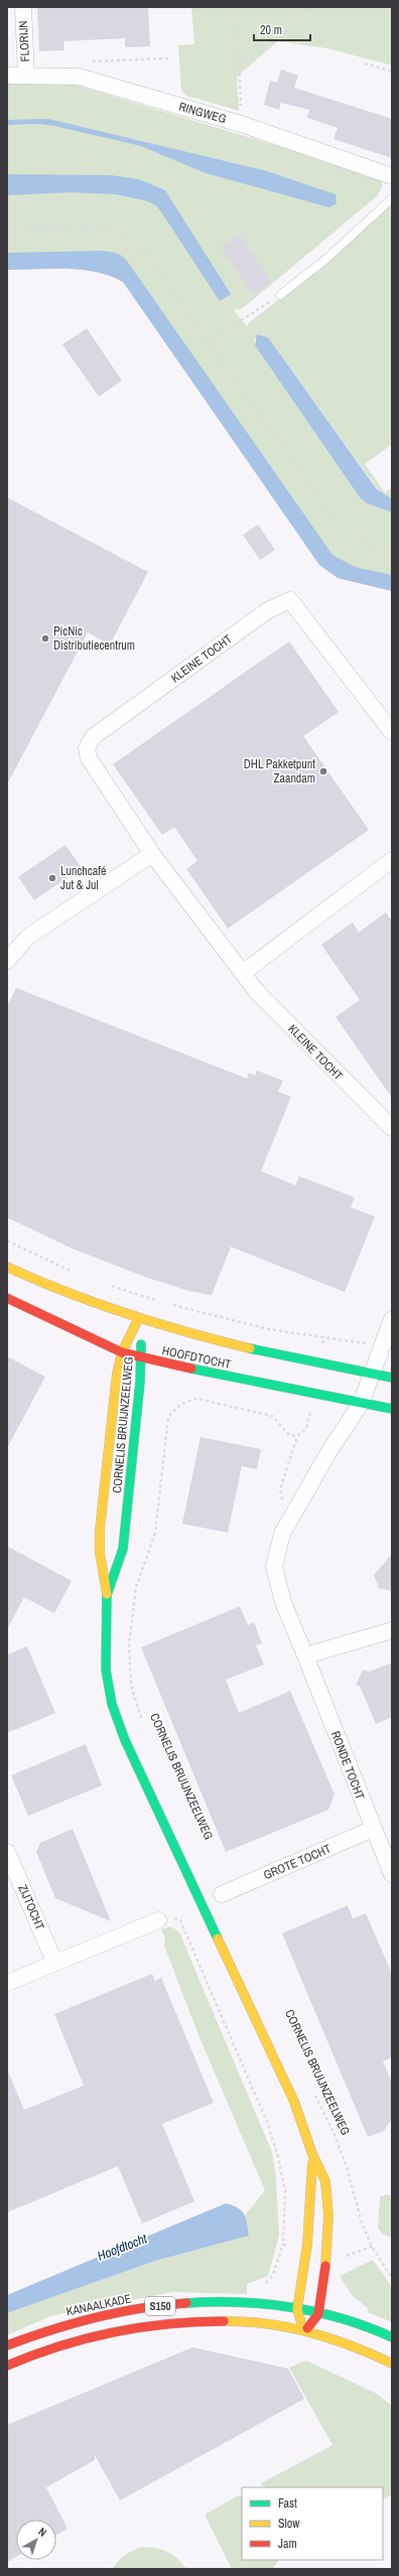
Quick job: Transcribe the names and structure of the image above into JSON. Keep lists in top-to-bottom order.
{
  "streets": {
    "main road": [
      "HOOFDTOCHT",
      "CORNELIS BRUIJNZEELWEG",
      "KANAALKADE",
      "S150"
    ],
    "street": [
      "FLORIJN",
      "RINGWEG",
      "KLEINE TOCHT",
      "RONDE TOCHT",
      "GROTE TOCHT",
      "ZIJTOCHT"
    ]
  },
  "crossings": [
    ["FLORIJN", "RINGWEG"],
    ["HOOFDTOCHT", "CORNELIS BRUIJNZEELWEG"],
    ["HOOFDTOCHT", "RONDE TOCHT"],
    ["CORNELIS BRUIJNZEELWEG", "KANAALKADE"],
    ["CORNELIS BRUIJNZEELWEG", "S150"],
    ["RONDE TOCHT", "GROTE TOCHT"],
    ["KANAALKADE", "S150"]
  ],
  "water": ["Hoofdtocht"],
  "places": ["PicNic Distributiecentrum", "DHL Pakketpunt Zaandam", "Lunchcafé Jut & Jul"],
  "legend": ["Fast", "Slow", "Jam"],
  "scale_bar": "20 m",
  "north": "top right"
}
